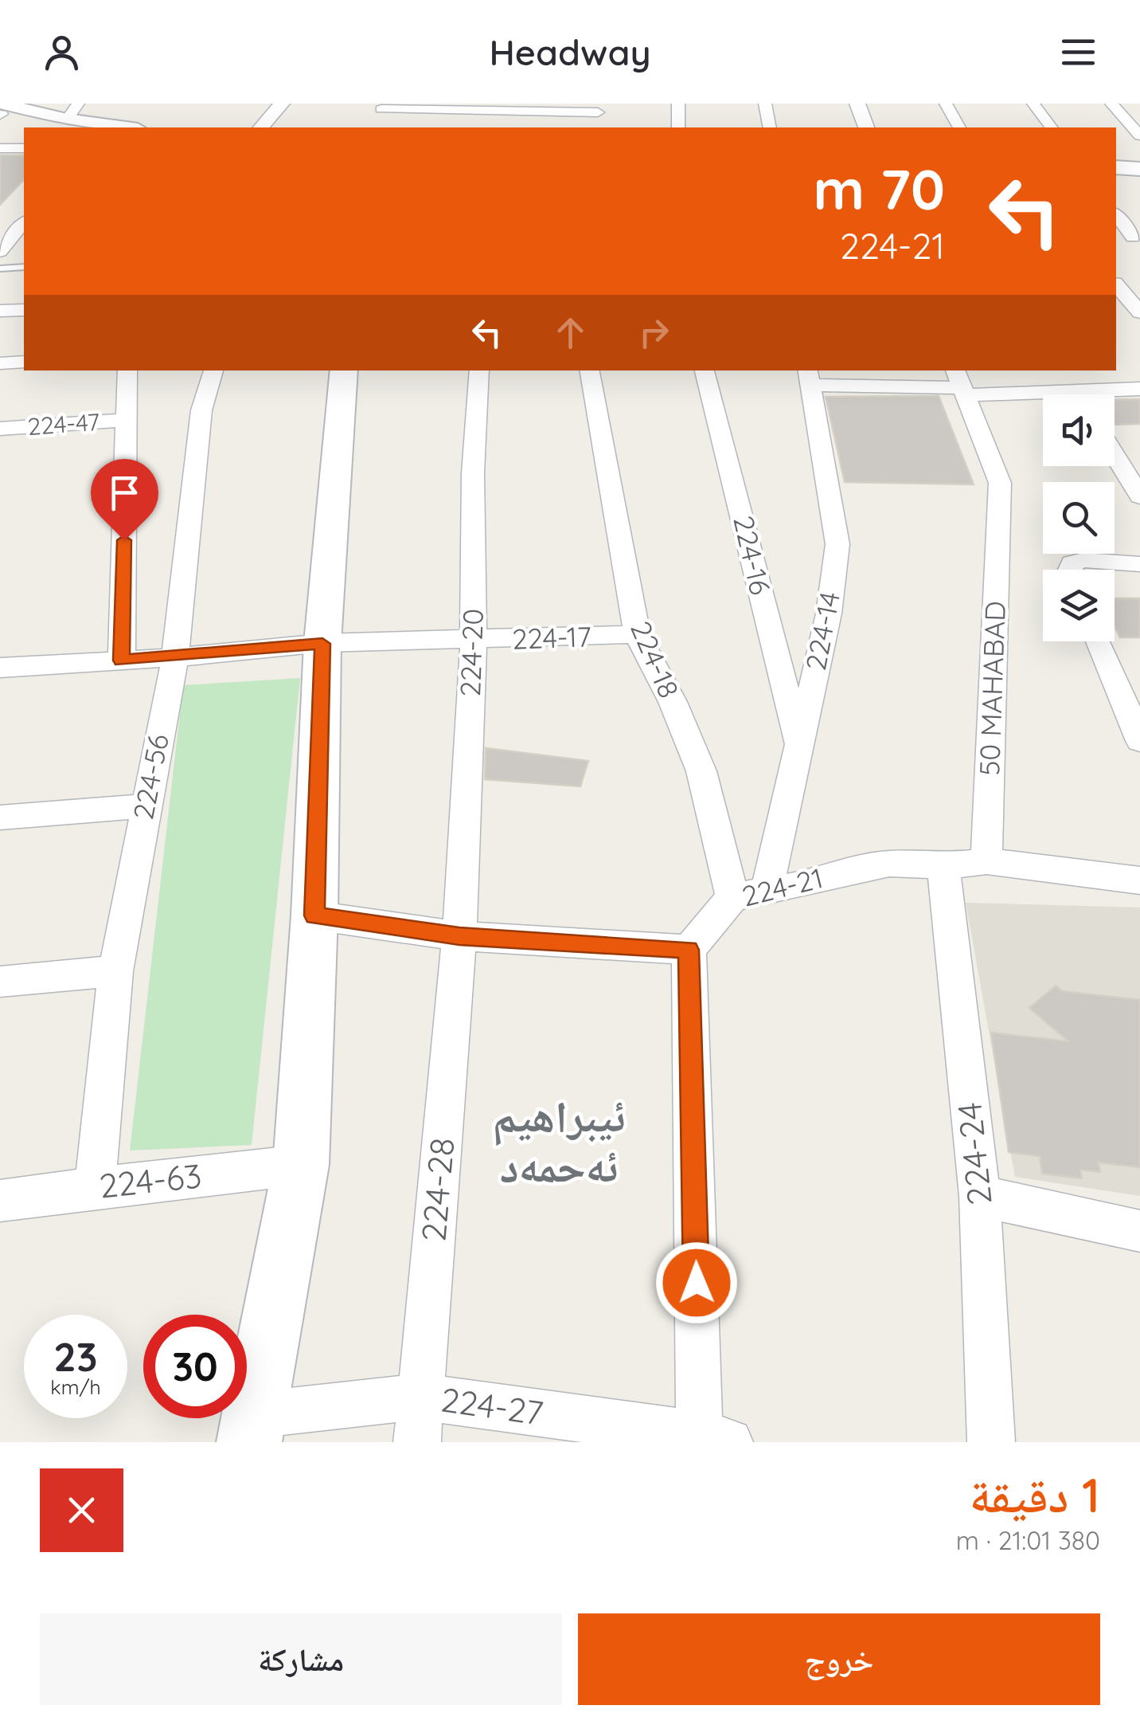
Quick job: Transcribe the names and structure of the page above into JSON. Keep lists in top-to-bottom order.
{
  "streets": {
    "street": [
      "224-47",
      "224-16",
      "224-14",
      "224-17",
      "224-20",
      "224-18",
      "50 MAHABAD",
      "224-56",
      "224-21",
      "224-24",
      "224-63",
      "224-28",
      "224-27"
    ]
  },
  "crossings": [
    ["224-16", "224-14"],
    ["224-14", "224-21"],
    ["224-17", "224-20"],
    ["224-17", "224-18"],
    ["224-17", "224-56"],
    ["224-20", "224-28"],
    ["224-18", "224-21"],
    ["50 MAHABAD", "224-21"],
    ["224-56", "224-63"],
    ["224-21", "224-24"],
    ["224-28", "224-27"]
  ],
  "districts": ["ئیبراهیم ئەحمەد"],
  "page": {
    "header": "Headway",
    "turn": ["70 m", "224-21"],
    "speed": "23 km/h",
    "limit": "30",
    "heading": ["1 دقيقة", "380 m · 21:01"],
    "buttons": ["خروج", "مشاركة"]
  }
}
